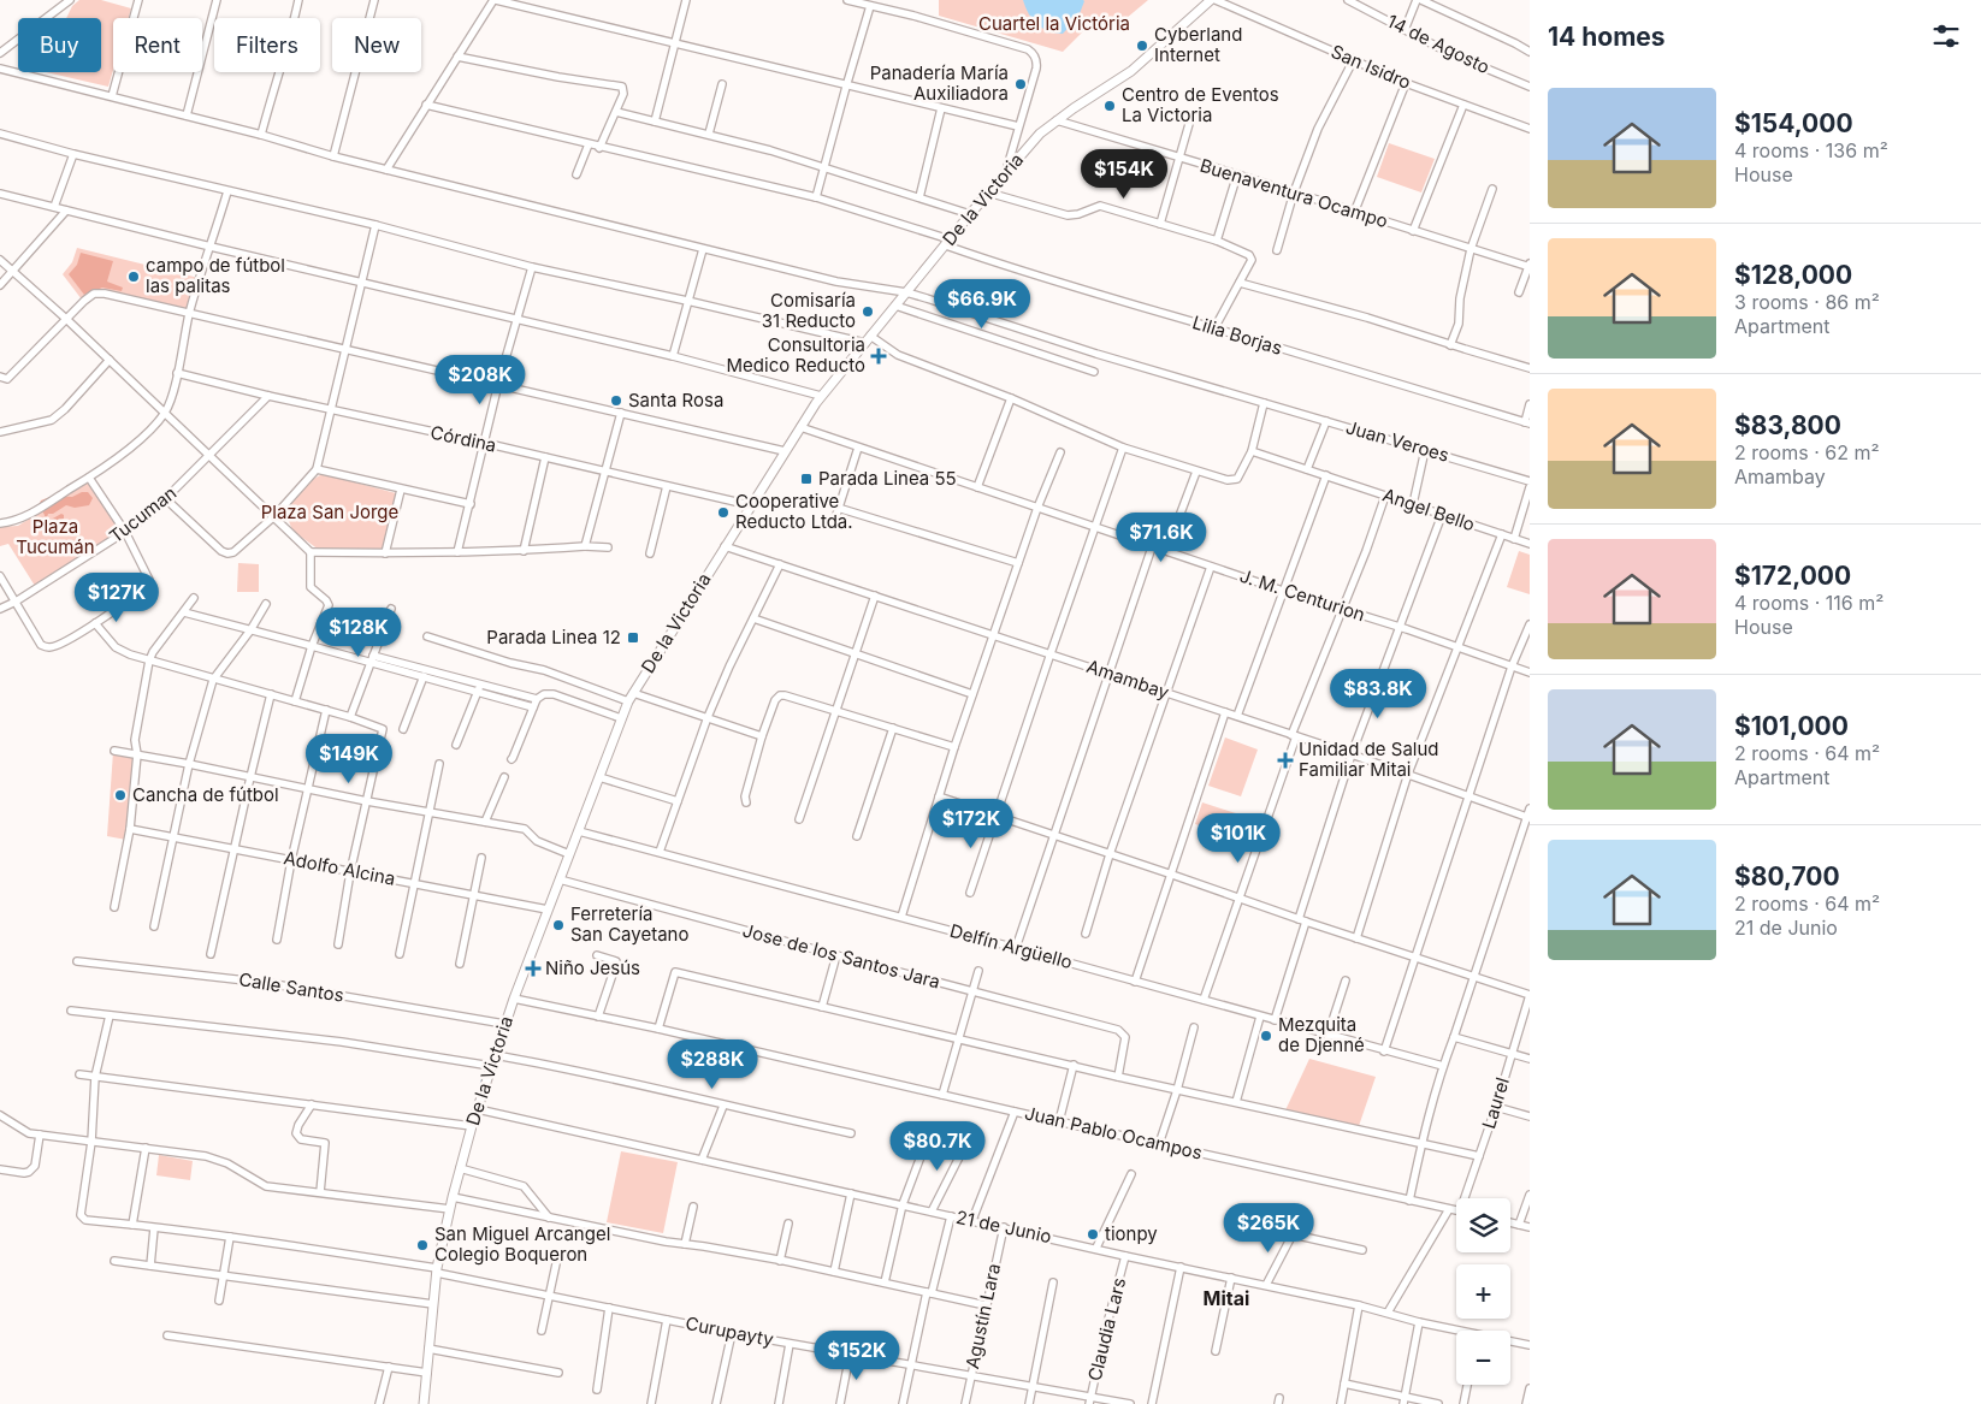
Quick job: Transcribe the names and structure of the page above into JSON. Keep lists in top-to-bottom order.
{
  "streets": {
    "main road": ["De la Victoria"],
    "street": [
      "14 de Agosto",
      "San Isidro",
      "Buenaventura Ocampo",
      "Lilia Borjas",
      "Córdina",
      "Juan Veroes",
      "Angel Bello",
      "Tucuman",
      "J. M. Centurion",
      "Amambay",
      "Adolfo Alcina",
      "Delfín Argüello",
      "Jose de los Santos Jara",
      "Calle Santos",
      "Laurel",
      "Juan Pablo Ocampos",
      "21 de Junio",
      "Agustín Lara",
      "Claudia Lars",
      "Curupayty"
    ]
  },
  "crossings": [
    ["San Isidro", "De la Victoria"],
    ["Buenaventura Ocampo", "De la Victoria"],
    ["De la Victoria", "Lilia Borjas"],
    ["De la Victoria", "Córdina"],
    ["De la Victoria", "Juan Veroes"],
    ["De la Victoria", "J. M. Centurion"],
    ["De la Victoria", "Amambay"],
    ["De la Victoria", "Adolfo Alcina"],
    ["De la Victoria", "Delfín Argüello"],
    ["De la Victoria", "Jose de los Santos Jara"],
    ["De la Victoria", "Calle Santos"],
    ["De la Victoria", "Juan Pablo Ocampos"],
    ["De la Victoria", "21 de Junio"],
    ["De la Victoria", "Curupayty"],
    ["Córdina", "Tucuman"],
    ["21 de Junio", "Agustín Lara"],
    ["21 de Junio", "Claudia Lars"],
    ["Agustín Lara", "Curupayty"],
    ["Claudia Lars", "Curupayty"]
  ],
  "districts": ["Mitai"],
  "parks": ["Cuartel la Victória", "Plaza San Jorge", "Plaza Tucumán"],
  "places": {
    "other": [
      "Cyberland Internet",
      "Panadería María Auxiliadora",
      "Centro de Eventos La Victoria",
      "campo de fútbol las palitas",
      "Comisaría 31 Reducto",
      "Santa Rosa",
      "Cooperative Reducto Ltda.",
      "Cancha de fútbol",
      "Ferretería San Cayetano",
      "Mezquita de Djenné",
      "tionpy",
      "San Miguel Arcangel Colegio Boqueron"
    ],
    "health": ["Consultoria Medico Reducto", "Unidad de Salud Familiar Mitai", "Niño Jesús"],
    "transit": ["Parada Linea 55", "Parada Linea 12"]
  },
  "page": {
    "heading": "14 homes",
    "chip": [
      "Buy",
      "Rent",
      "Filters",
      "New"
    ],
    "list": [
      {
        "name": "$154,000",
        "note": "4 rooms · 136 m² · House"
      },
      {
        "name": "$128,000",
        "note": "3 rooms · 86 m² · Apartment"
      },
      {
        "name": "$83,800",
        "note": "2 rooms · 62 m² · Amambay"
      },
      {
        "name": "$172,000",
        "note": "4 rooms · 116 m² · House"
      },
      {
        "name": "$101,000",
        "note": "2 rooms · 64 m² · Apartment"
      },
      {
        "name": "$80,700",
        "note": "2 rooms · 64 m² · 21 de Junio"
      }
    ],
    "price": [
      "$154K",
      "$66.9K",
      "$208K",
      "$71.6K",
      "$127K",
      "$128K",
      "$83.8K",
      "$149K",
      "$172K",
      "$101K",
      "$288K",
      "$80.7K",
      "$265K",
      "$152K"
    ],
    "map_buttons": ["+", "−"]
  }
}
